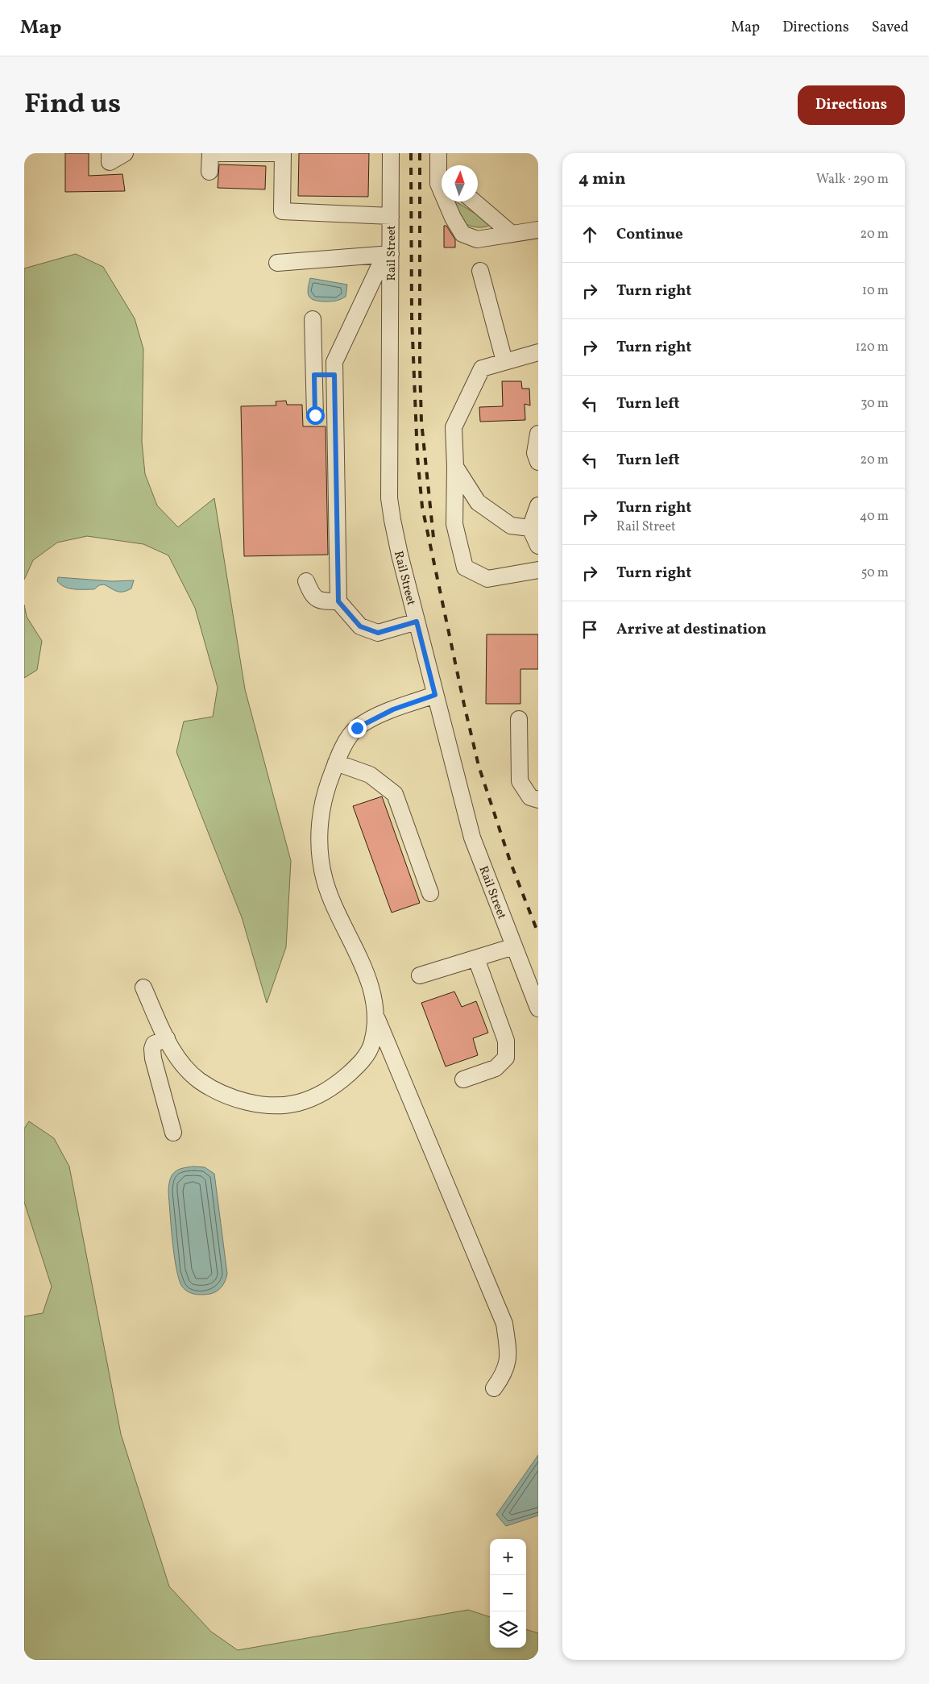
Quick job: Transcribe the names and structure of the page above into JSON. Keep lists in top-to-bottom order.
{
  "streets": {
    "street": ["Rail Street"]
  },
  "north": "top",
  "page": {
    "header": "Map",
    "nav": ["Map", "Directions", "Saved"],
    "title": "Find us",
    "buttons": "Directions",
    "heading": ["4 min", "Walk · 290 m"],
    "list": [
      ["Continue", "20 m"],
      ["Turn right", "10 m"],
      ["Turn right", "120 m"],
      ["Turn left", "30 m"],
      ["Turn left", "20 m"],
      ["Turn right", "Rail Street", "40 m"],
      ["Turn right", "50 m"],
      "Arrive at destination"
    ],
    "map_buttons": ["+", "−"]
  }
}
